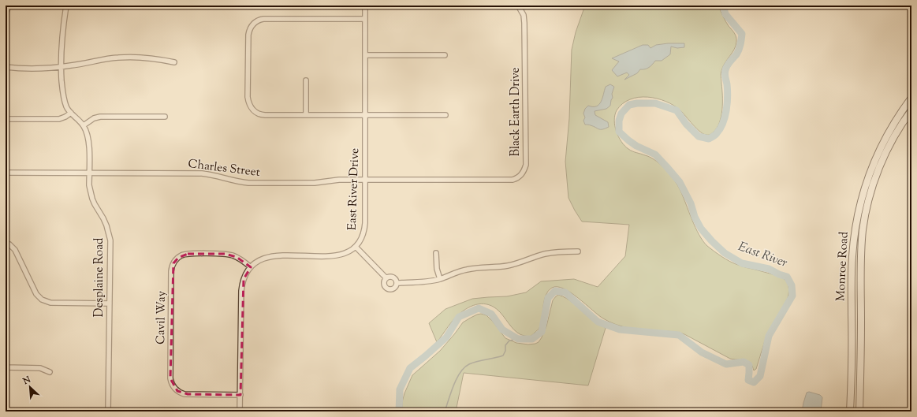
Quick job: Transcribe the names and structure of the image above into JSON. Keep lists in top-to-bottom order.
{
  "streets": {
    "main road": ["Monroe Road"],
    "street": [
      "Black Earth Drive",
      "Charles Street",
      "East River Drive",
      "Desplaine Road",
      "Cavil Way"
    ]
  },
  "crossings": [
    ["Black Earth Drive", "Charles Street"],
    ["Charles Street", "East River Drive"],
    ["Charles Street", "Desplaine Road"],
    ["East River Drive", "Cavil Way"]
  ],
  "water": ["East River"],
  "north": "top left"
}
